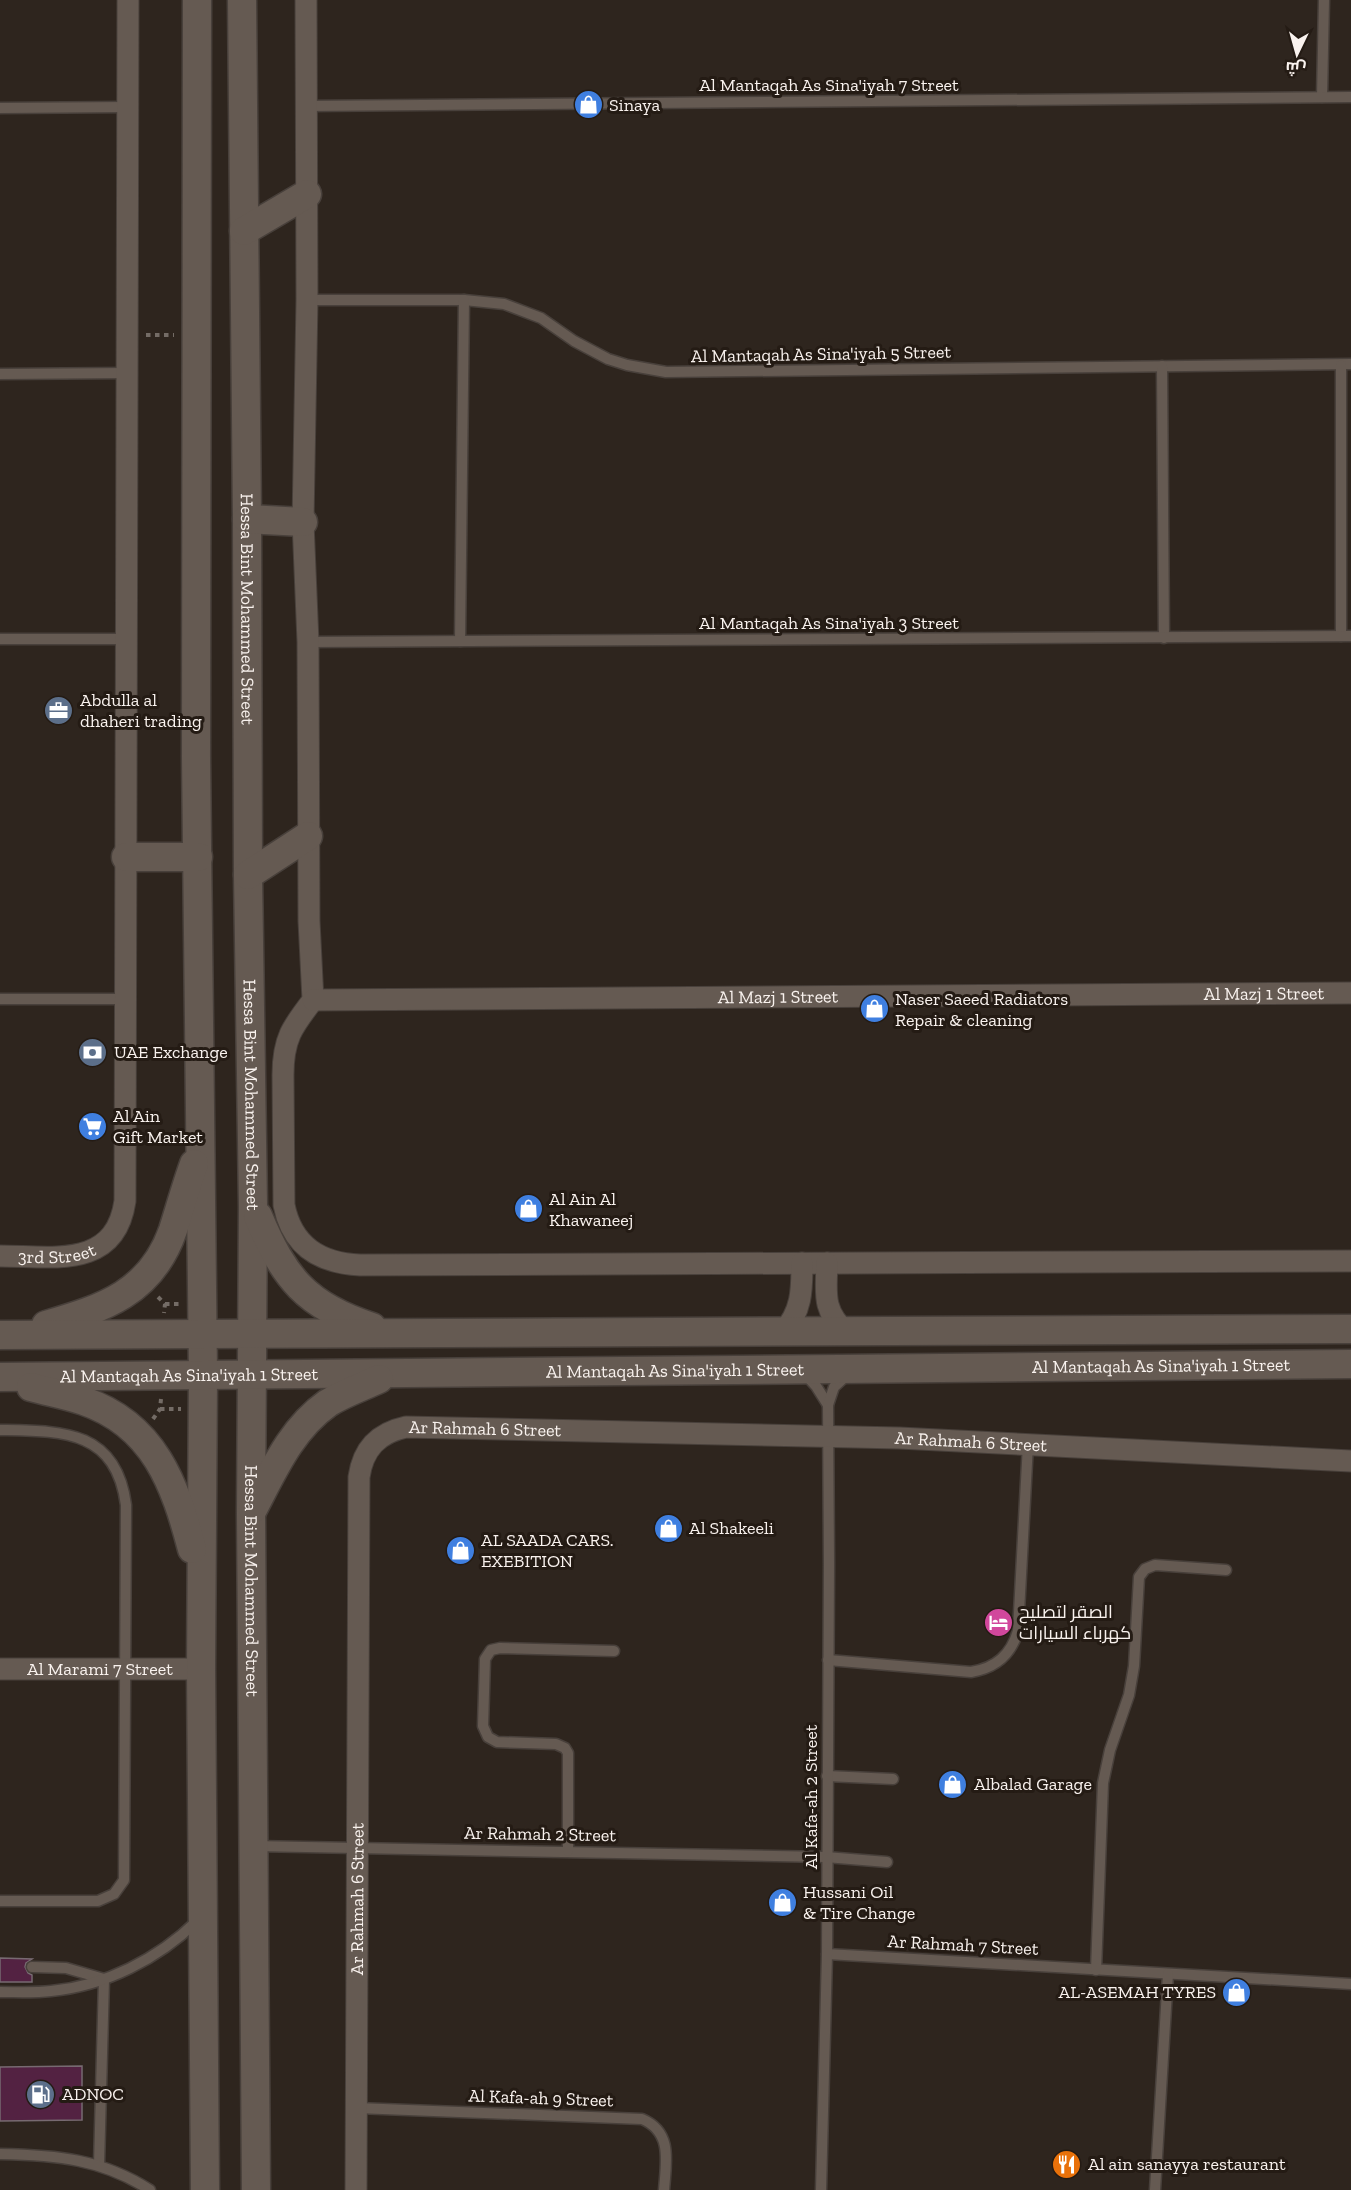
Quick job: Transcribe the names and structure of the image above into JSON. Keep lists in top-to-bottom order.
{
  "streets": {
    "main road": ["Hessa Bint Mohammed Street", "Al Mantaqah As Sina'iyah 1 Street"],
    "street": [
      "Al Mazj 1 Street",
      "3rd Street",
      "Ar Rahmah 6 Street",
      "Al Marami 7 Street"
    ],
    "lane": [
      "Al Mantaqah As Sina'iyah 7 Street",
      "Al Mantaqah As Sina'iyah 5 Street",
      "Al Mantaqah As Sina'iyah 3 Street",
      "Al Kafa-ah 2 Street",
      "Ar Rahmah 2 Street",
      "Ar Rahmah 7 Street",
      "Al Kafa-ah 9 Street"
    ]
  },
  "crossings": [
    ["Hessa Bint Mohammed Street", "Al Mantaqah As Sina'iyah 1 Street"],
    ["Hessa Bint Mohammed Street", "Ar Rahmah 2 Street"],
    ["Ar Rahmah 6 Street", "Al Kafa-ah 2 Street"],
    ["Ar Rahmah 6 Street", "Ar Rahmah 2 Street"],
    ["Ar Rahmah 6 Street", "Al Kafa-ah 9 Street"],
    ["Al Kafa-ah 2 Street", "Ar Rahmah 2 Street"],
    ["Al Kafa-ah 2 Street", "Ar Rahmah 7 Street"]
  ],
  "places": {
    "shop": [
      "Sinaya",
      "Naser Saeed Radiators Repair & cleaning",
      "Al Ain Al Khawaneej",
      "Al Shakeeli",
      "AL SAADA CARS. EXEBITION",
      "Albalad Garage",
      "Hussani Oil & Tire Change",
      "AL-ASEMAH TYRES"
    ],
    "office": ["Abdulla al dhaheri trading"],
    "bank": ["UAE Exchange"],
    "supermarket": ["Al Ain Gift Market"],
    "hotel": ["الصقر لتصليح كهرباء السيارات"],
    "fuel station": ["ADNOC"],
    "restaurant": ["Al ain sanayya restaurant"]
  },
  "north": "bottom"
}
